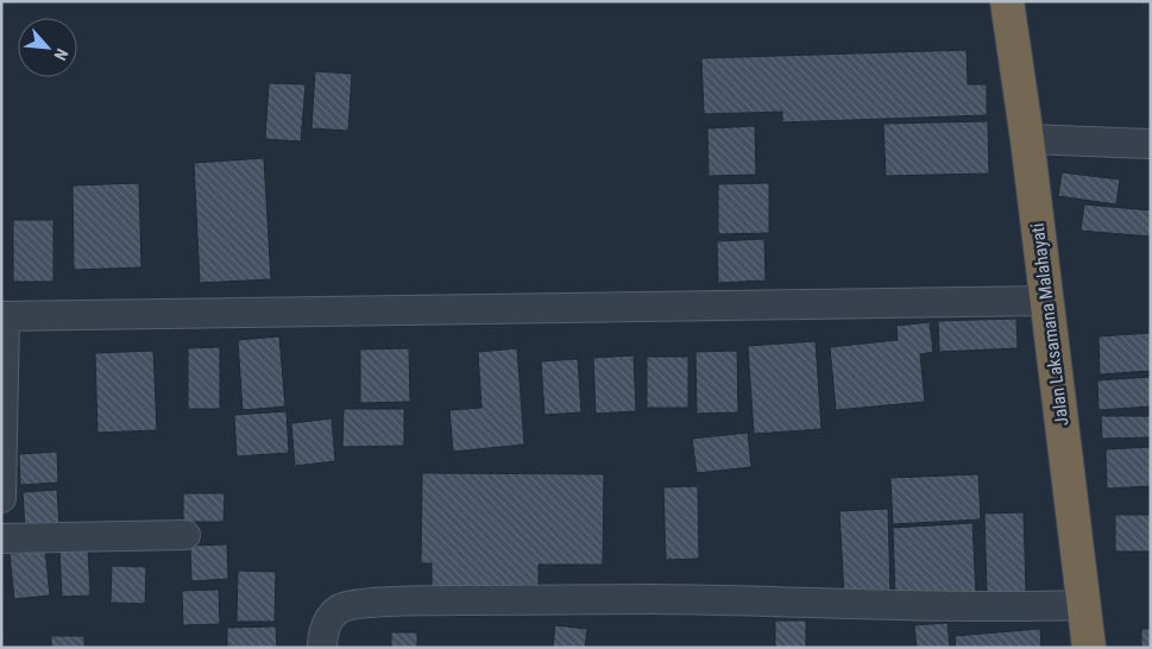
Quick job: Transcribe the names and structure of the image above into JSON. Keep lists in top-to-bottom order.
{
  "streets": {
    "highway": ["Jalan Laksamana Malahayati"]
  },
  "north": "bottom right"
}
